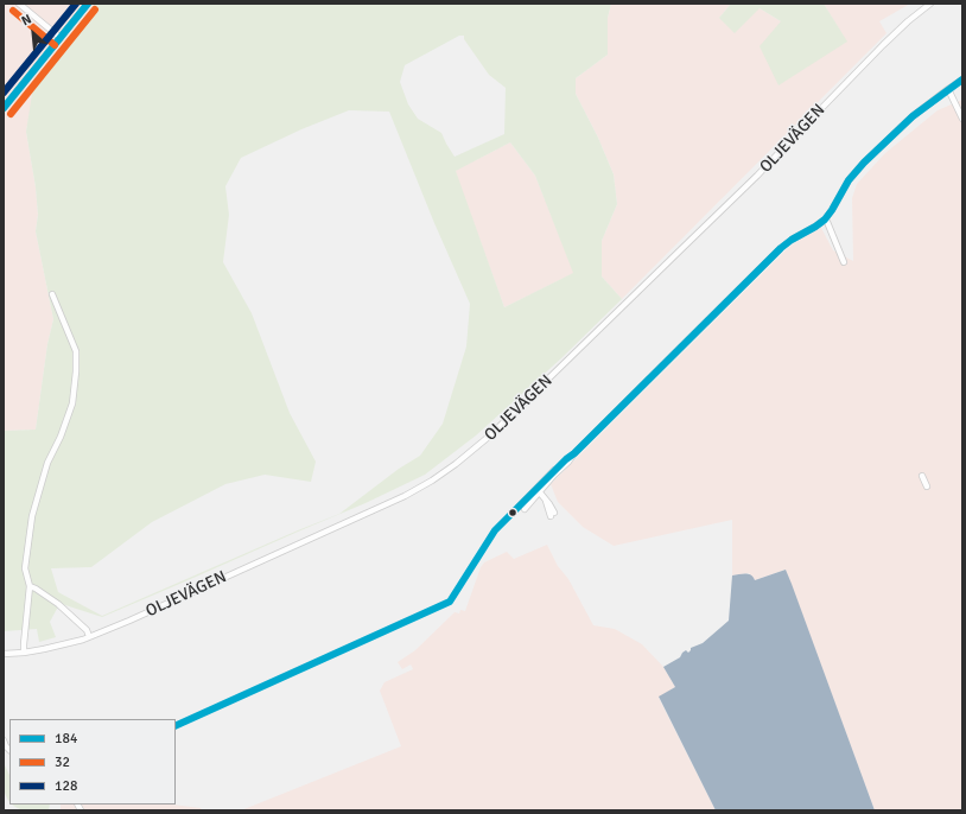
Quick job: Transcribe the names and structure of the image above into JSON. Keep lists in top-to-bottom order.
{
  "streets": {
    "street": ["OLJEVÄGEN"]
  },
  "lines": ["transit line 184", "transit line 128", "transit line 32"],
  "legend": ["184", "32", "128"],
  "north": "top left"
}
